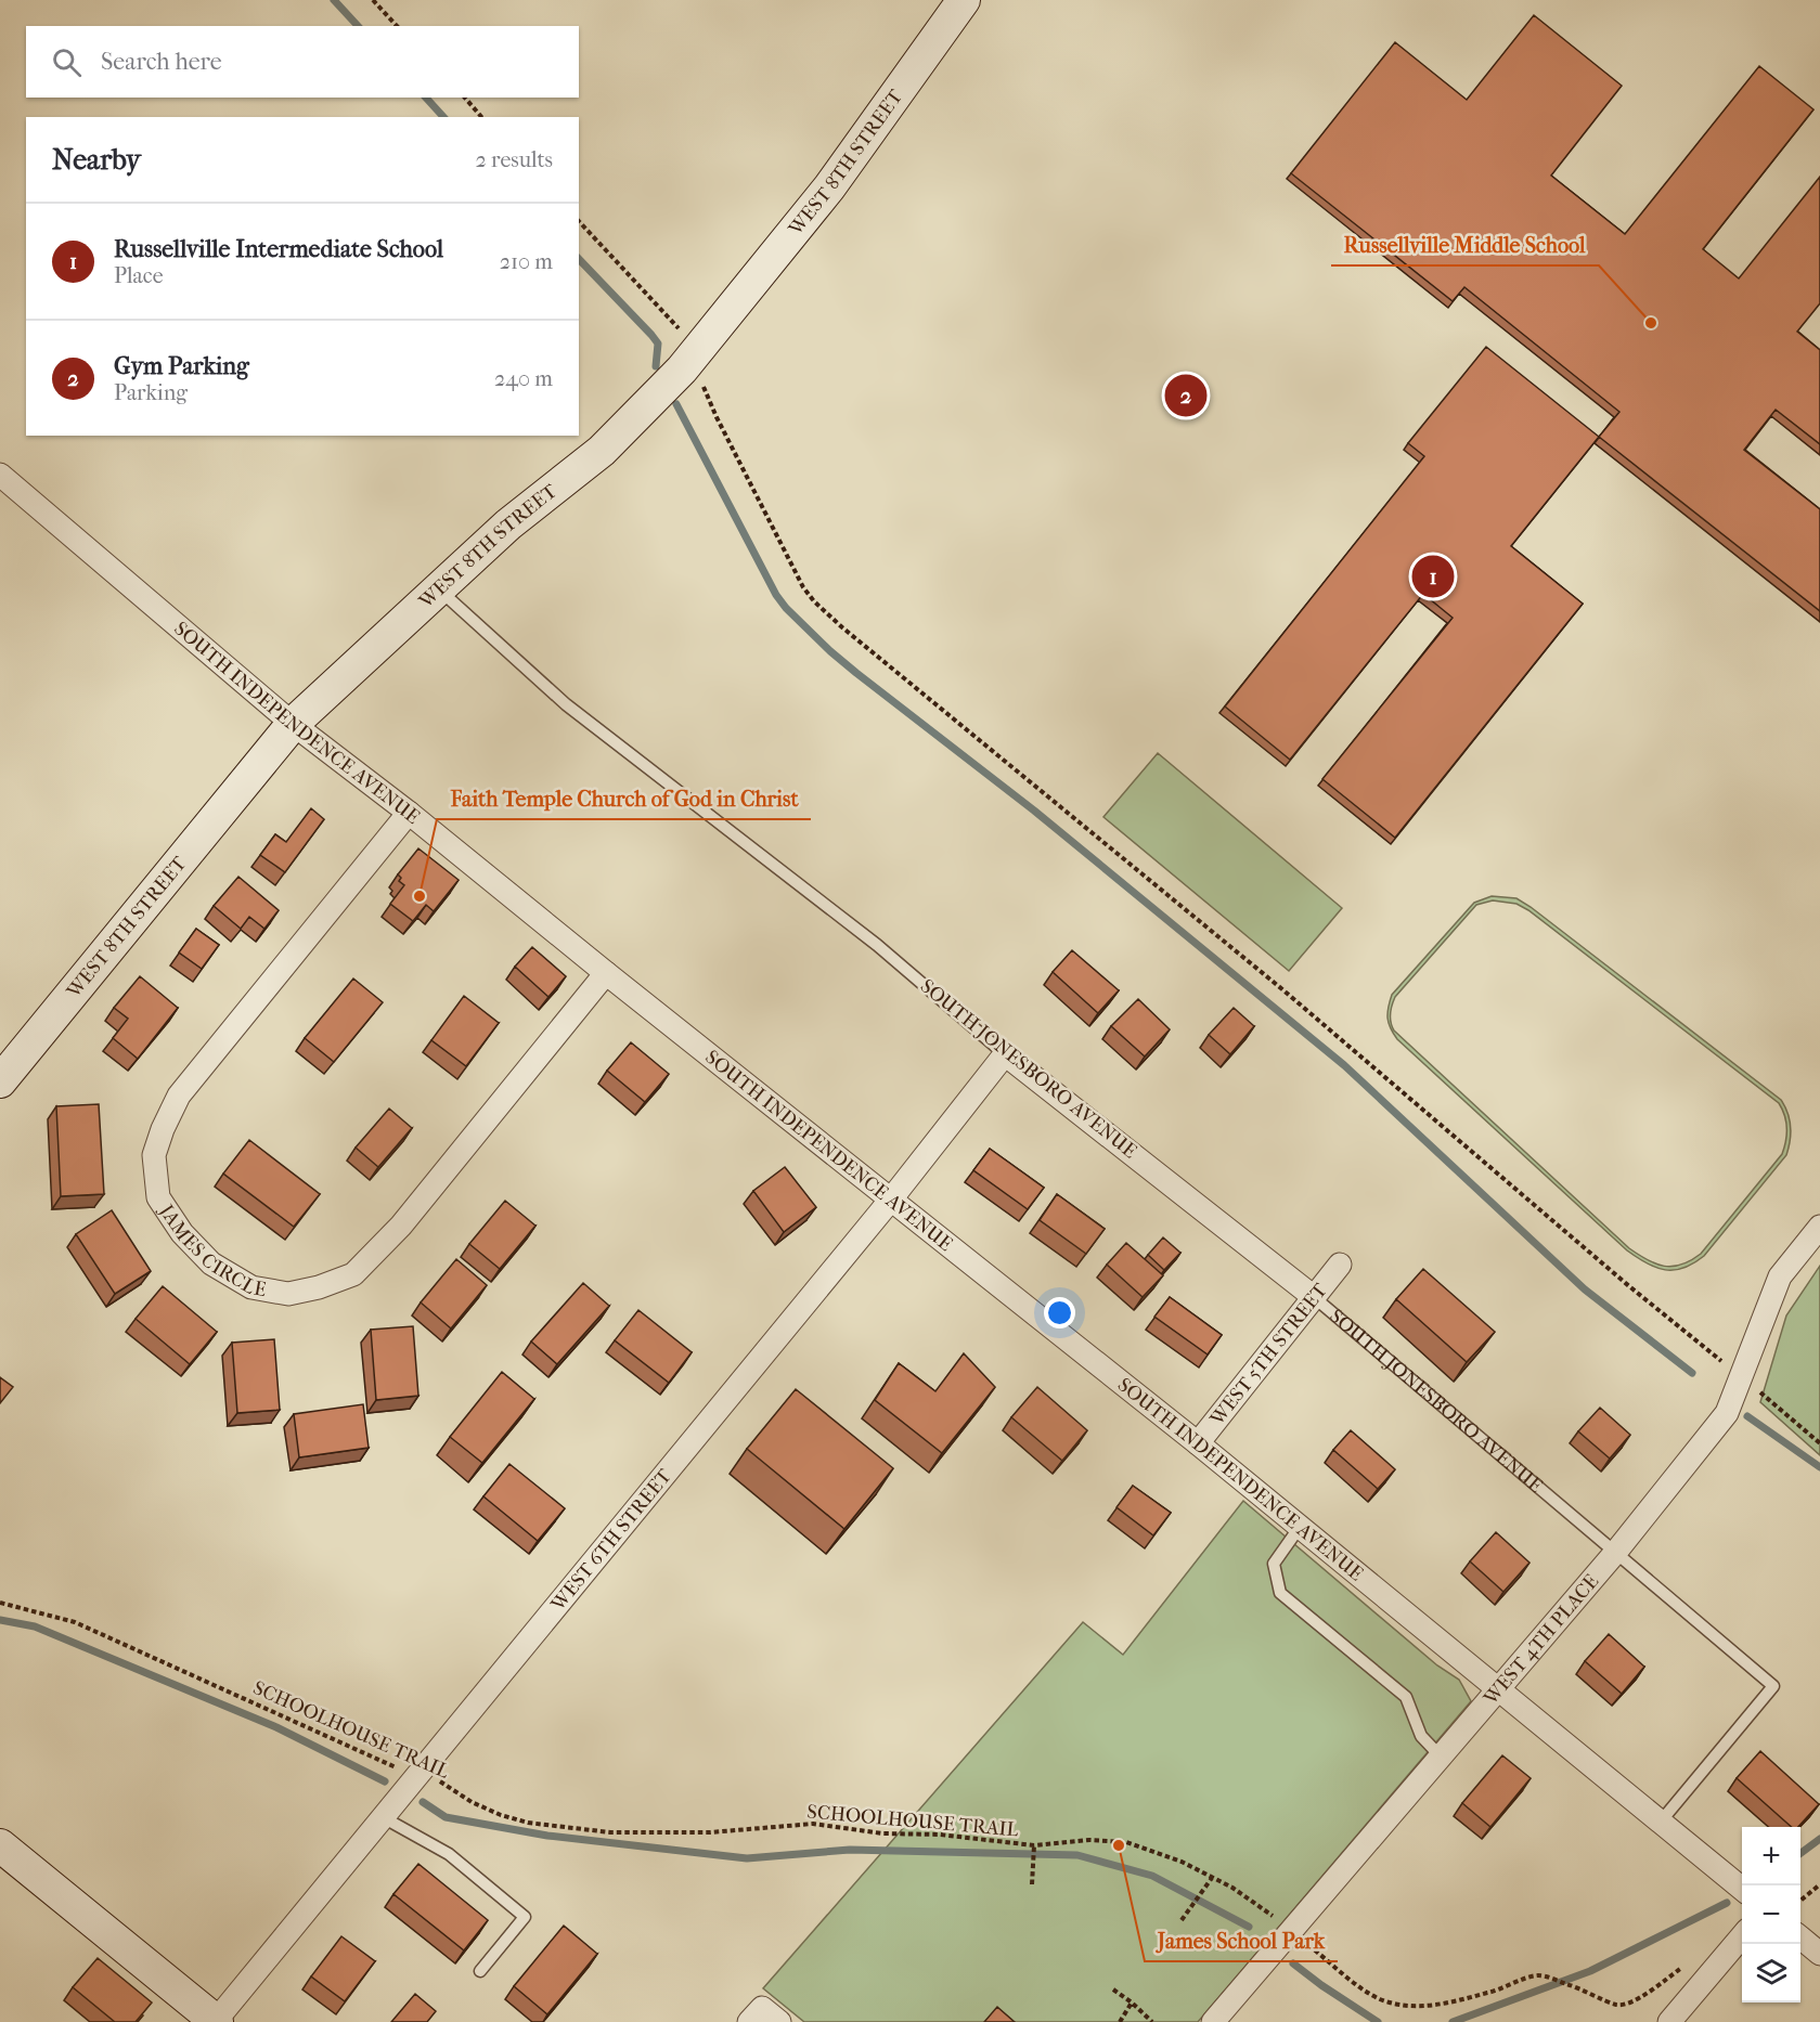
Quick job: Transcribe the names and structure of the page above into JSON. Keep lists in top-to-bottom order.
{
  "streets": {
    "street": [
      "WEST 8TH STREET",
      "SOUTH INDEPENDENCE AVENUE",
      "SOUTH JONESBORO AVENUE",
      "JAMES CIRCLE",
      "WEST 5TH STREET",
      "WEST 6TH STREET",
      "WEST 4TH PLACE"
    ],
    "path": ["SCHOOLHOUSE TRAIL"]
  },
  "crossings": [
    ["WEST 8TH STREET", "SOUTH INDEPENDENCE AVENUE"],
    ["WEST 8TH STREET", "SOUTH JONESBORO AVENUE"],
    ["SOUTH INDEPENDENCE AVENUE", "JAMES CIRCLE"],
    ["SOUTH INDEPENDENCE AVENUE", "WEST 5TH STREET"],
    ["SOUTH INDEPENDENCE AVENUE", "WEST 6TH STREET"],
    ["SOUTH INDEPENDENCE AVENUE", "WEST 4TH PLACE"],
    ["SOUTH JONESBORO AVENUE", "WEST 5TH STREET"],
    ["SOUTH JONESBORO AVENUE", "WEST 6TH STREET"],
    ["SOUTH JONESBORO AVENUE", "WEST 4TH PLACE"],
    ["WEST 6TH STREET", "SCHOOLHOUSE TRAIL"],
    ["WEST 4TH PLACE", "SCHOOLHOUSE TRAIL"]
  ],
  "places": ["Russellville Middle School", "Faith Temple Church of God in Christ", "James School Park"],
  "page": {
    "search": "Search here",
    "heading": ["Nearby", "2 results"],
    "list": [
      {
        "mark": "1",
        "name": "Russellville Intermediate School",
        "note": "Place",
        "value": "210 m"
      },
      {
        "mark": "2",
        "name": "Gym Parking",
        "note": "Parking",
        "value": "240 m"
      }
    ],
    "pins": ["2", "1"],
    "map_buttons": ["+", "−"]
  }
}
